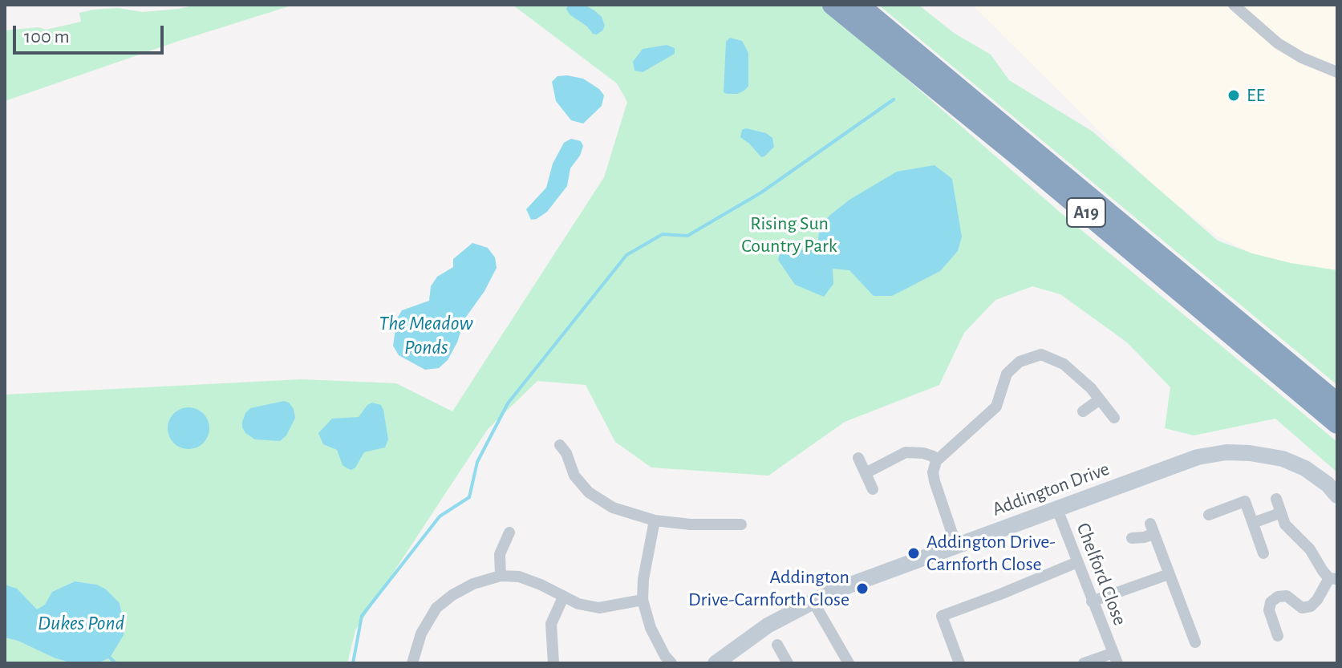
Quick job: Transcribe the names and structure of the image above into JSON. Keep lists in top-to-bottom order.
{
  "streets": {
    "highway": ["A19"],
    "street": ["Addington Drive", "Chelford Close"]
  },
  "crossings": [
    ["Addington Drive", "Chelford Close"]
  ],
  "water": ["The Meadow Ponds", "Dukes Pond"],
  "parks": ["Rising Sun Country Park"],
  "places": ["EE", "Addington Drive- Carnforth Close", "Addington Drive-Carnforth Close"],
  "scale_bar": "100 m"
}
